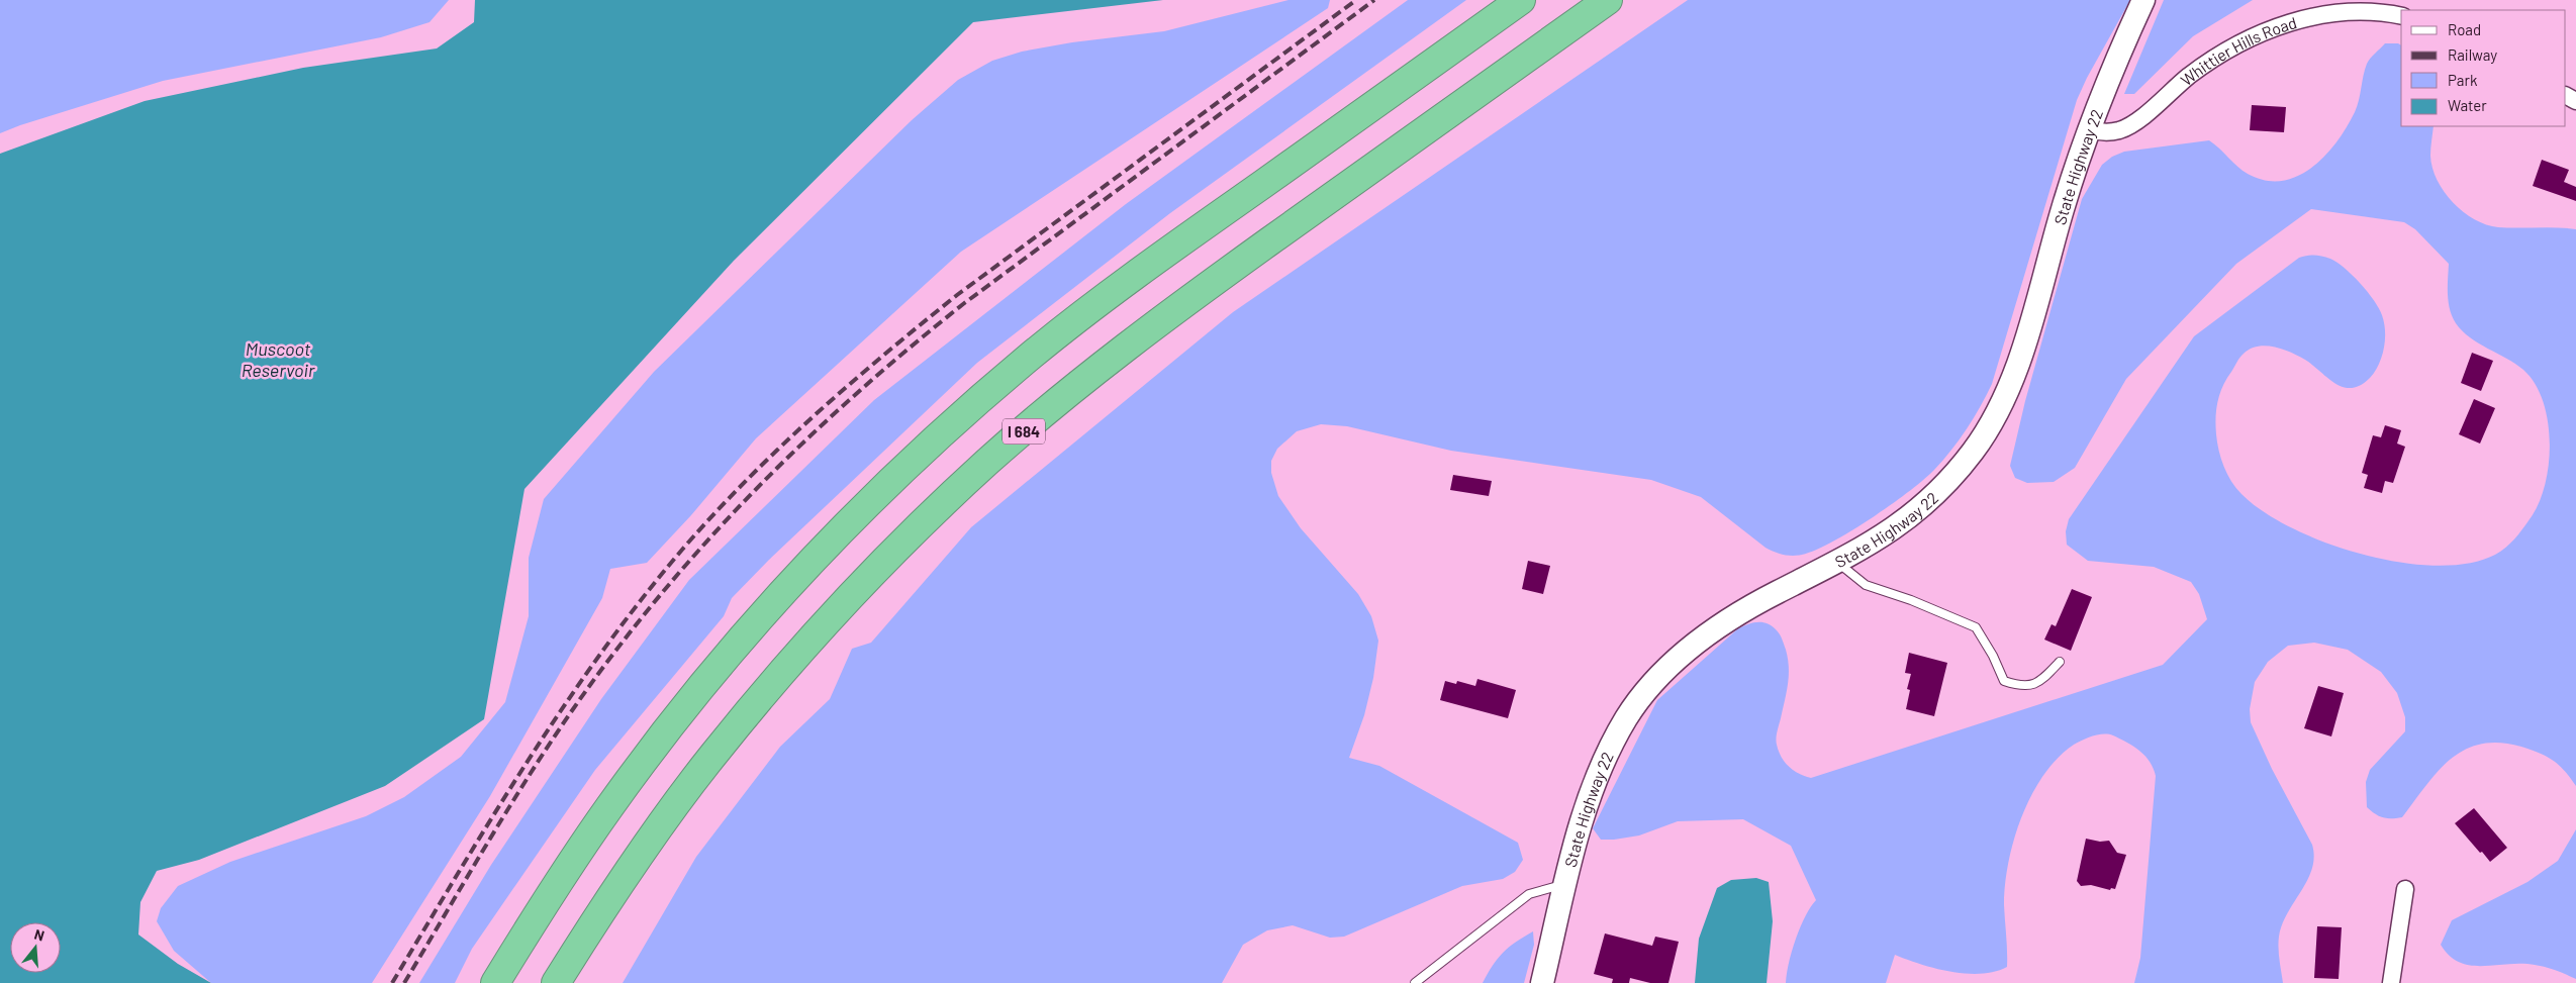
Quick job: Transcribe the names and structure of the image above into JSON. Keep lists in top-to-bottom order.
{
  "streets": {
    "highway": ["I 684"],
    "main road": ["State Highway 22"],
    "street": ["Whittier Hills Road"]
  },
  "crossings": [
    ["Whittier Hills Road", "State Highway 22"]
  ],
  "water": ["Muscoot Reservoir"],
  "legend": [
    "Road",
    "Railway",
    "Park",
    "Water"
  ],
  "north": "top"
}
